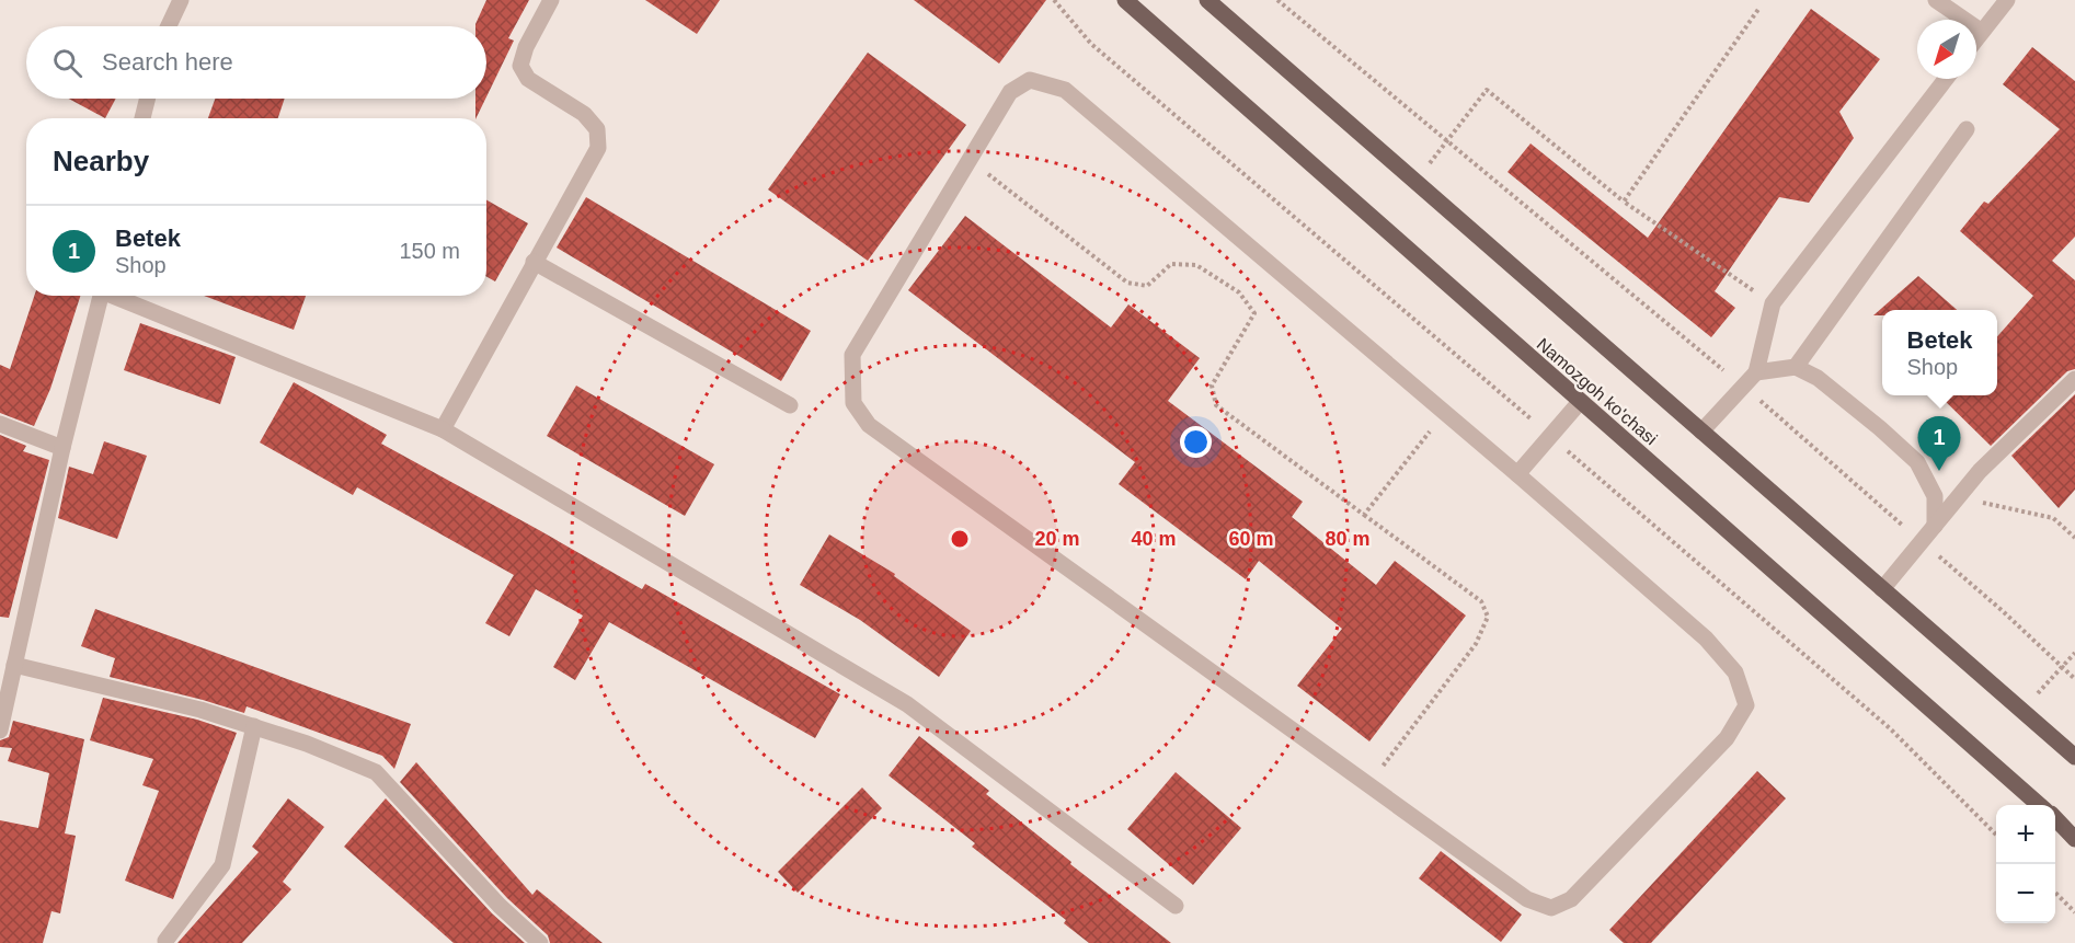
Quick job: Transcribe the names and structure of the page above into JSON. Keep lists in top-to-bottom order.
{
  "streets": {
    "main road": ["Namozgoh ko'chasi"]
  },
  "north": "bottom left",
  "page": {
    "search": "Search here",
    "heading": "Nearby",
    "list": [
      {
        "mark": "1",
        "name": "Betek",
        "note": "Shop",
        "value": "150 m"
      }
    ],
    "popup": ["Betek", "Shop"],
    "pins": "1",
    "map_buttons": ["+", "−"]
  },
  "rings": [
    "20 m",
    "40 m",
    "60 m",
    "80 m"
  ]
}
